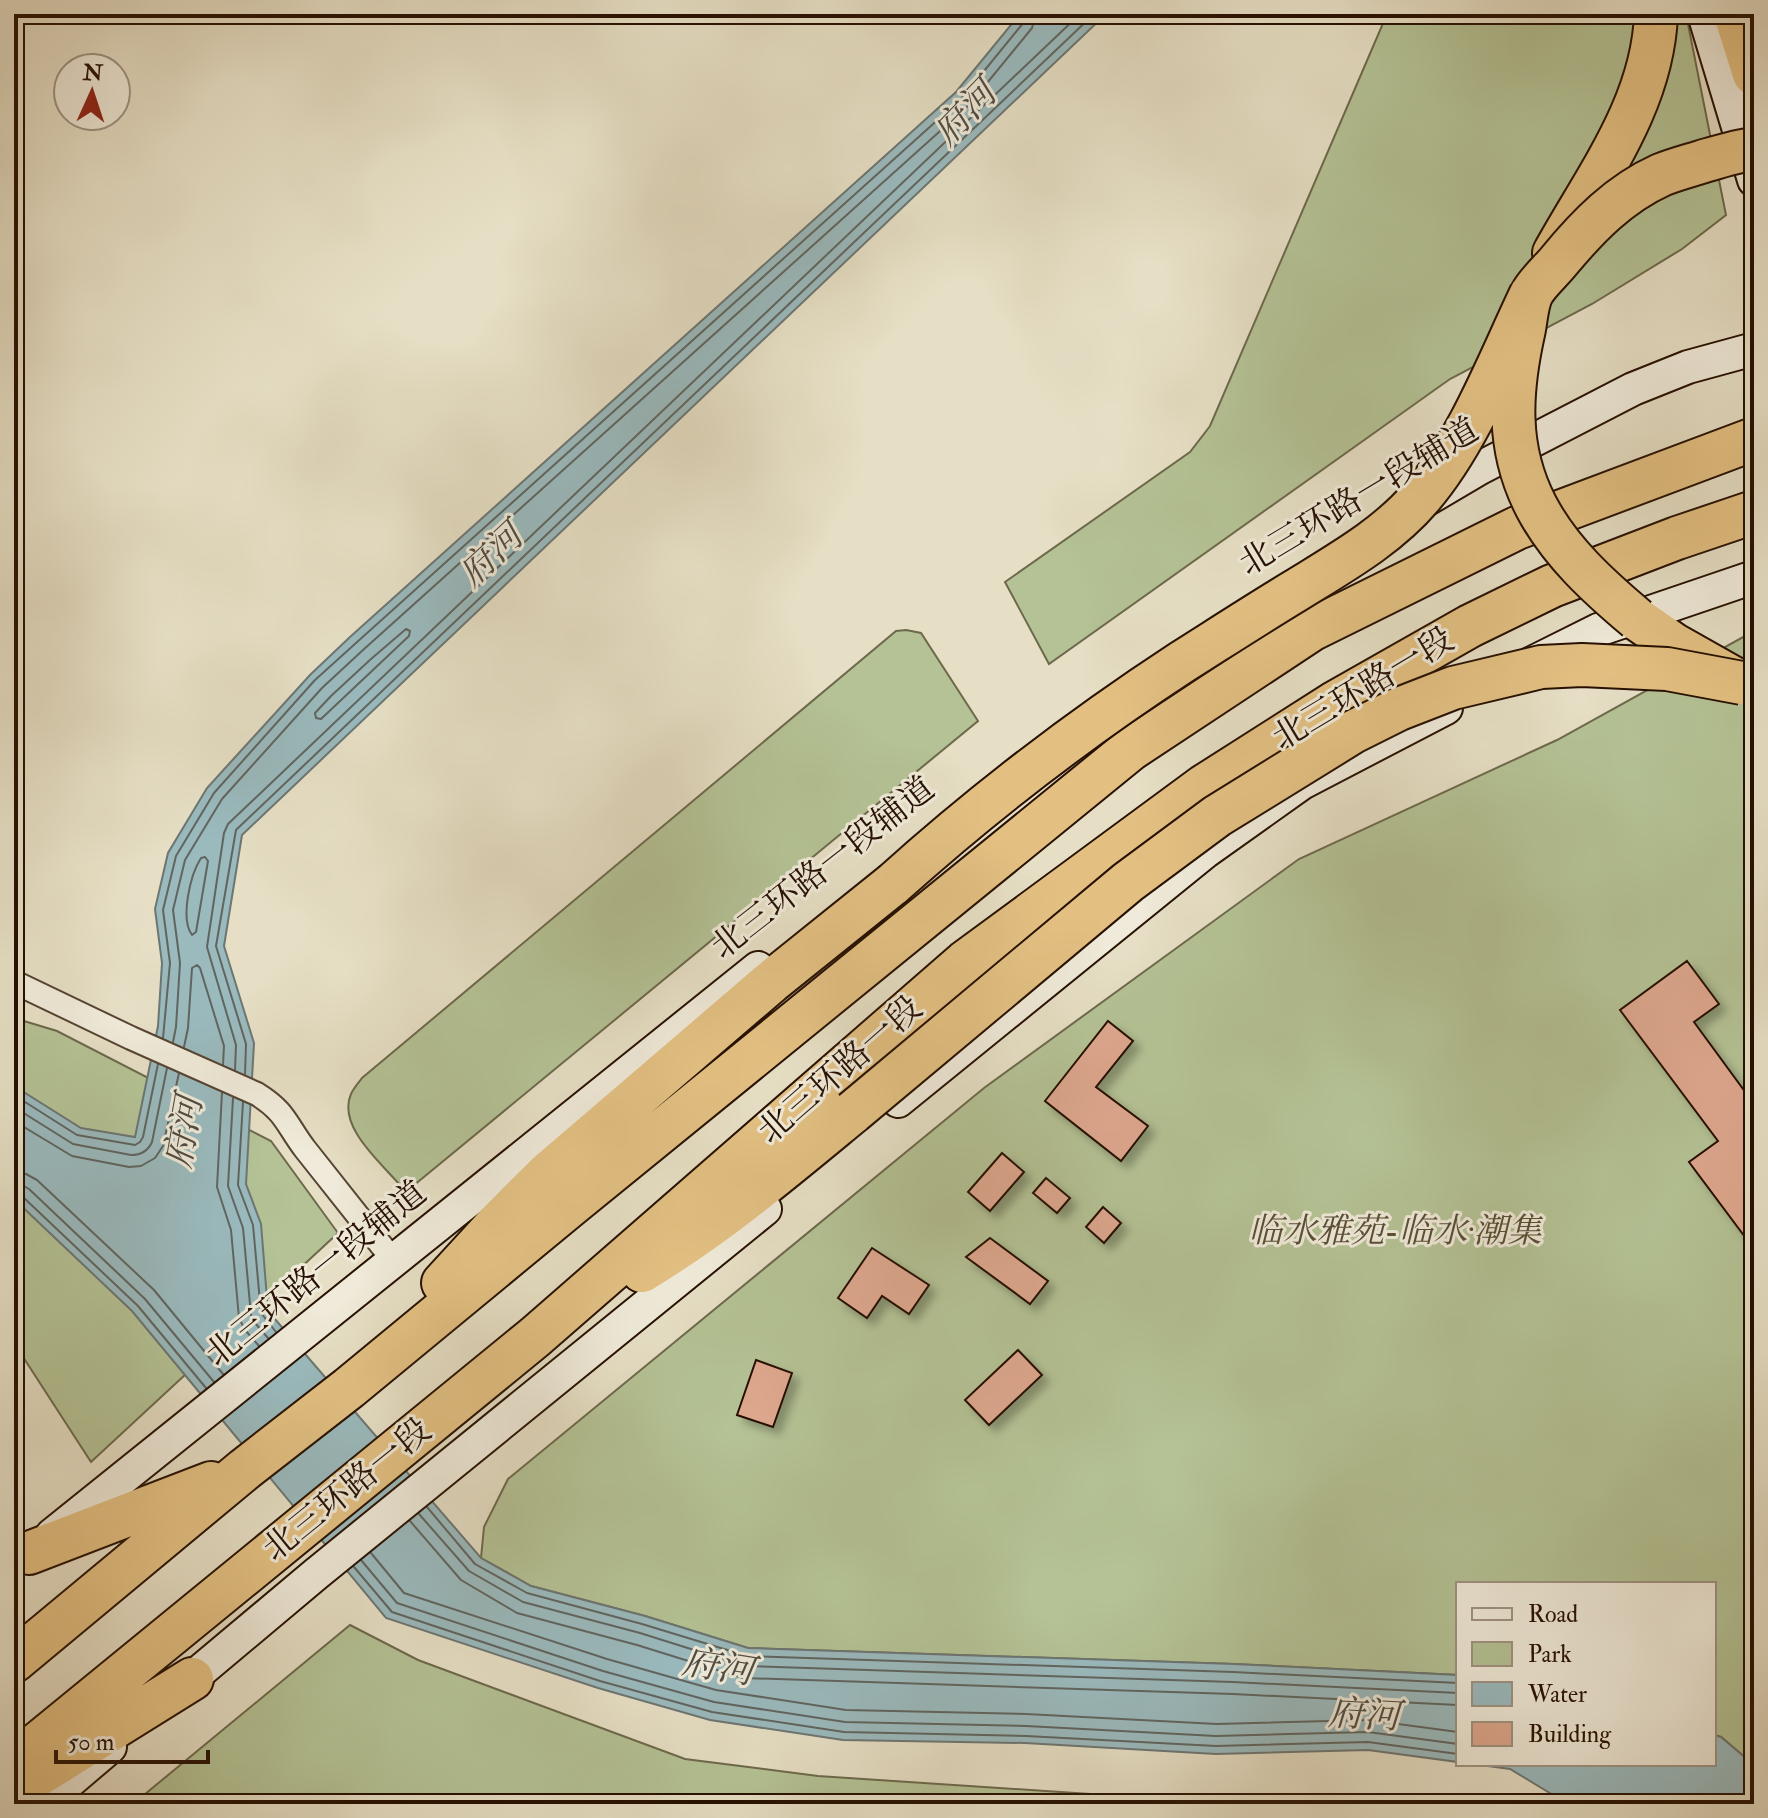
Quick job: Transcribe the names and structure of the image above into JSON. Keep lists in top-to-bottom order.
{
  "streets": {
    "highway": ["北三环路一段"],
    "main road": ["北三环路一段辅道"]
  },
  "water": ["府河"],
  "parks": ["临水雅苑-临水·潮集"],
  "legend": [
    "Road",
    "Park",
    "Water",
    "Building"
  ],
  "scale_bar": "50 m",
  "north": "top"
}
